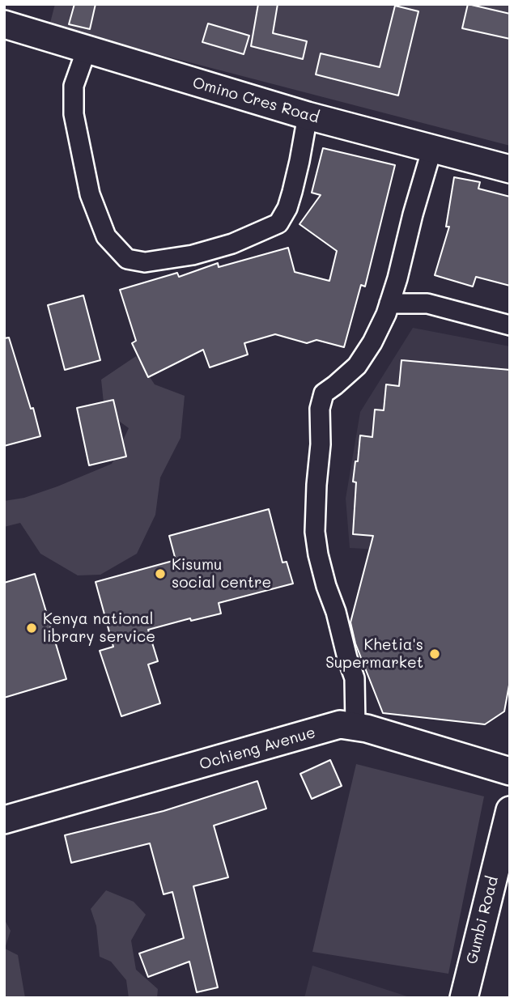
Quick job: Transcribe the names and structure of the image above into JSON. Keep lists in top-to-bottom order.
{
  "streets": {
    "street": ["Omino Cres Road", "Ochieng Avenue", "Gumbi Road"]
  },
  "places": ["Kisumu social centre", "Kenya national library service", "Khetia's Supermarket"]
}
